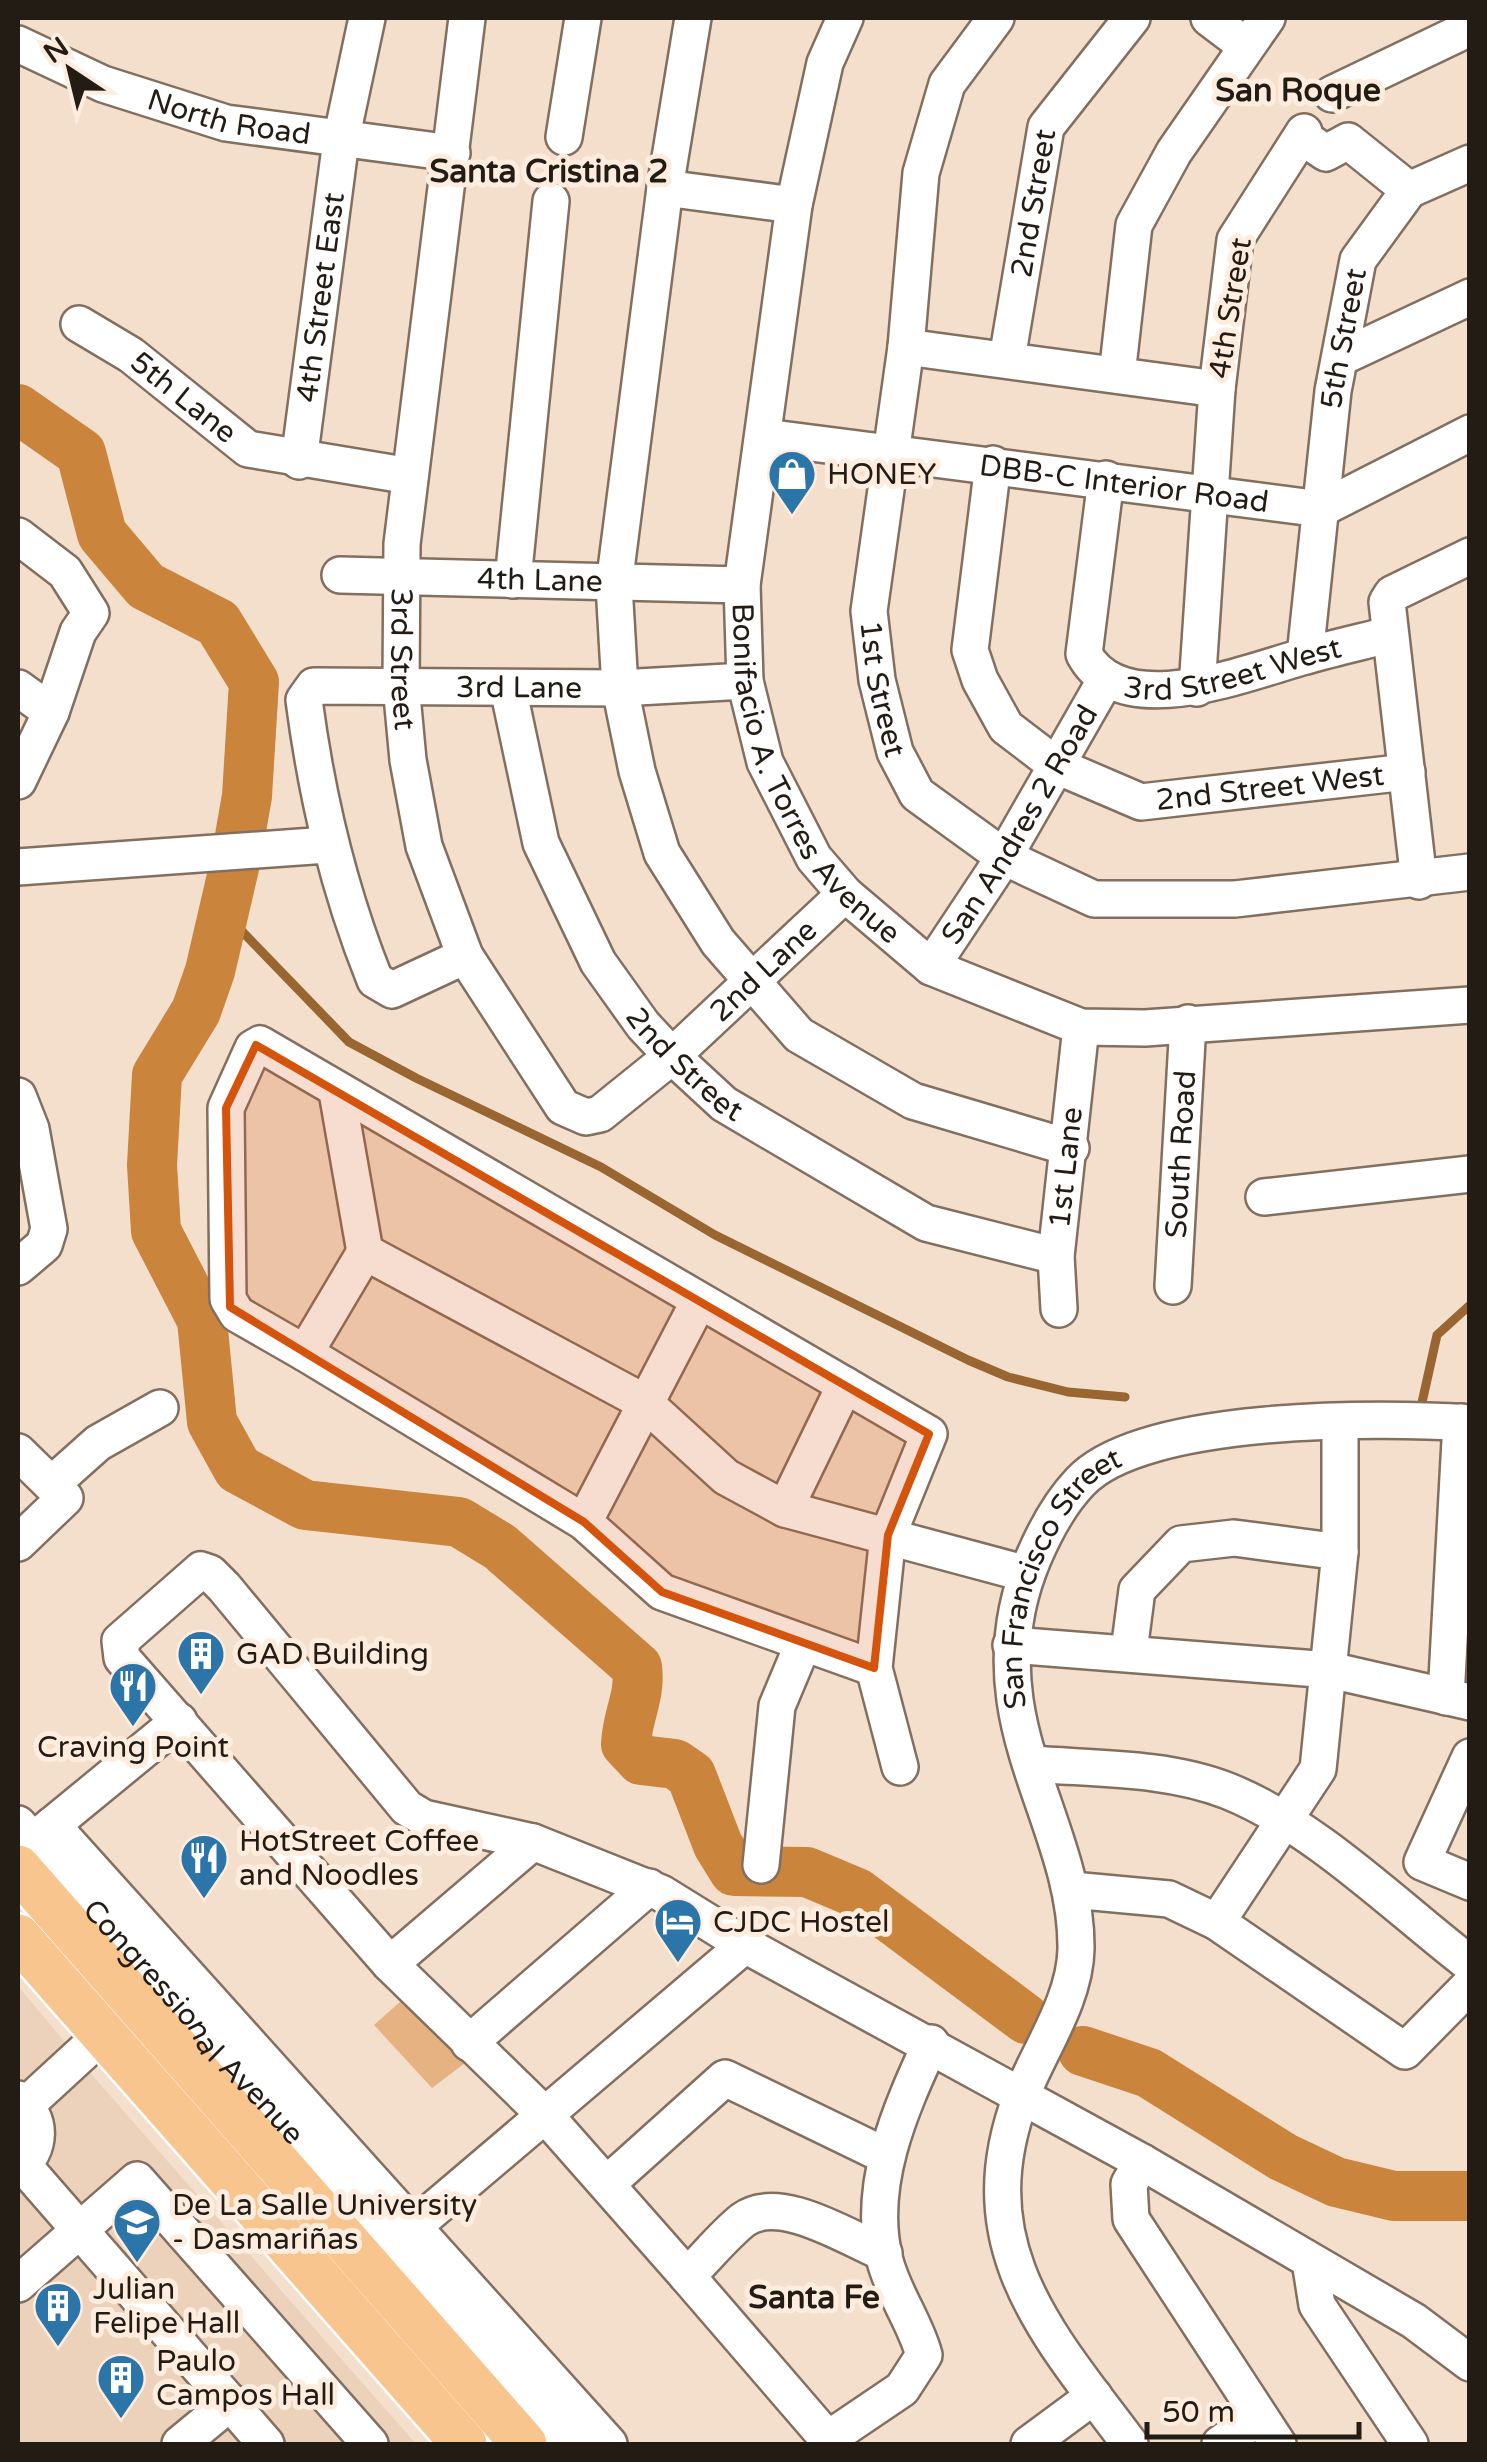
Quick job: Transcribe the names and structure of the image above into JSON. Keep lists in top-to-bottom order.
{
  "streets": {
    "main road": ["Congressional Avenue"],
    "street": [
      "North Road",
      "2nd Street",
      "4th Street East",
      "4th Street",
      "5th Street",
      "5th Lane",
      "DBB-C Interior Road",
      "4th Lane",
      "3rd Street",
      "3rd Street West",
      "3rd Lane",
      "1st Street",
      "Bonifacio A. Torres Avenue",
      "2nd Street West",
      "San Andres 2 Road",
      "2nd Lane",
      "South Road",
      "1st Lane",
      "San Francisco Street"
    ]
  },
  "crossings": [
    ["North Road", "4th Street East"],
    ["North Road", "3rd Street"],
    ["2nd Street", "3rd Lane"],
    ["2nd Street", "2nd Lane"],
    ["2nd Street", "1st Lane"],
    ["4th Street East", "5th Lane"],
    ["4th Street", "5th Street"],
    ["4th Street", "DBB-C Interior Road"],
    ["4th Street", "3rd Street West"],
    ["5th Street", "DBB-C Interior Road"],
    ["5th Street", "3rd Street West"],
    ["5th Lane", "3rd Street"],
    ["DBB-C Interior Road", "3rd Street West"],
    ["DBB-C Interior Road", "1st Street"],
    ["DBB-C Interior Road", "Bonifacio A. Torres Avenue"],
    ["DBB-C Interior Road", "2nd Street West"],
    ["4th Lane", "3rd Street"],
    ["4th Lane", "Bonifacio A. Torres Avenue"],
    ["3rd Street", "3rd Lane"],
    ["3rd Street", "2nd Lane"],
    ["3rd Street West", "San Andres 2 Road"],
    ["3rd Lane", "Bonifacio A. Torres Avenue"],
    ["1st Street", "San Andres 2 Road"],
    ["Bonifacio A. Torres Avenue", "San Andres 2 Road"],
    ["Bonifacio A. Torres Avenue", "2nd Lane"],
    ["Bonifacio A. Torres Avenue", "South Road"],
    ["Bonifacio A. Torres Avenue", "1st Lane"],
    ["2nd Street West", "San Andres 2 Road"]
  ],
  "districts": ["San Roque", "Santa Cristina 2", "Santa Fe"],
  "places": {
    "shop": ["HONEY"],
    "building": ["GAD Building", "Julian Felipe Hall", "Paulo Campos Hall"],
    "restaurant": ["Craving Point", "HotStreet Coffee and Noodles"],
    "hotel": ["CJDC Hostel"],
    "school or university": ["De La Salle University - Dasmariñas"]
  },
  "scale_bar": "50 m",
  "north": "top left"
}
